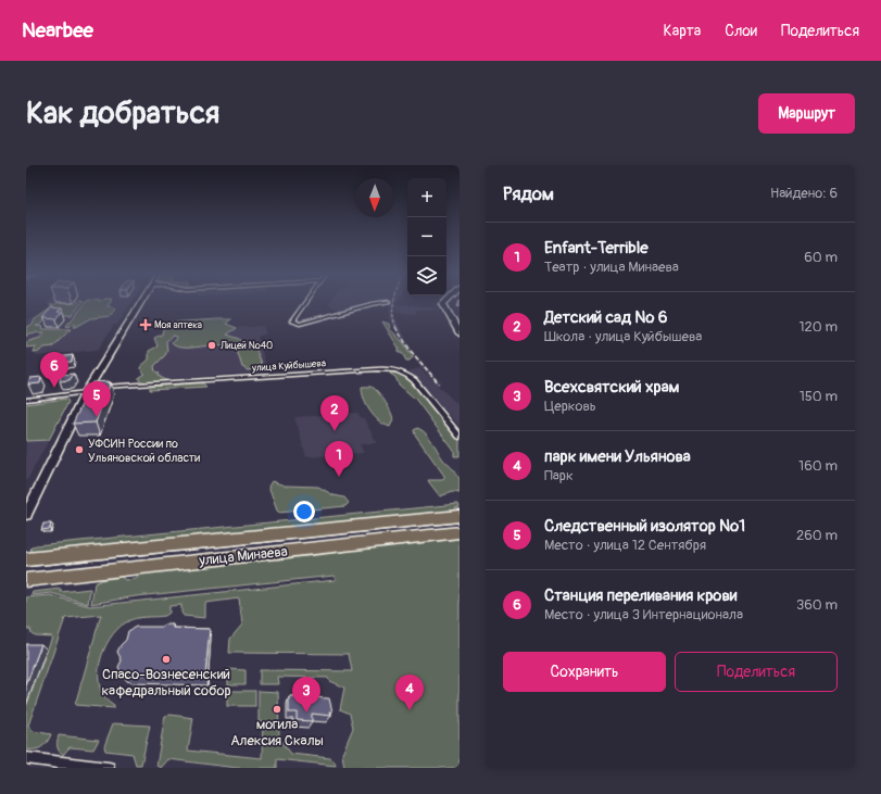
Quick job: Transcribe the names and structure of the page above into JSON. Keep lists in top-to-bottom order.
{
  "streets": {
    "main road": ["улица Минаева"],
    "street": ["улица Куйбышева"]
  },
  "places": {
    "health": ["Моя аптека"],
    "other": [
      "Лицей №40",
      "УФСИН России по Ульяновской области",
      "Спасо-Вознесенский кафедральный собор",
      "могила Алексия Скалы"
    ]
  },
  "north": "bottom",
  "page": {
    "header": "Nearbee",
    "nav": ["Карта", "Слои", "Поделиться"],
    "buttons": [
      "Маршрут",
      ["Сохранить", "Поделиться"]
    ],
    "title": "Как добраться",
    "heading": ["Рядом", "Найдено: 6"],
    "map_buttons": ["+", "−"],
    "list": [
      {
        "mark": "1",
        "name": "Enfant-Terrible",
        "note": "Театр · улица Минаева",
        "value": "60 m"
      },
      {
        "mark": "2",
        "name": "Детский сад № 6",
        "note": "Школа · улица Куйбышева",
        "value": "120 m"
      },
      {
        "mark": "3",
        "name": "Всехсвятский храм",
        "note": "Церковь",
        "value": "150 m"
      },
      {
        "mark": "4",
        "name": "парк имени Ульянова",
        "note": "Парк",
        "value": "160 m"
      },
      {
        "mark": "5",
        "name": "Следственный изолятор №1",
        "note": "Место · улица 12 Сентября",
        "value": "260 m"
      },
      {
        "mark": "6",
        "name": "Станция переливания крови",
        "note": "Место · улица 3 Интернационала",
        "value": "360 m"
      }
    ],
    "pins": [
      "6",
      "5",
      "2",
      "1",
      "4",
      "3"
    ]
  }
}
